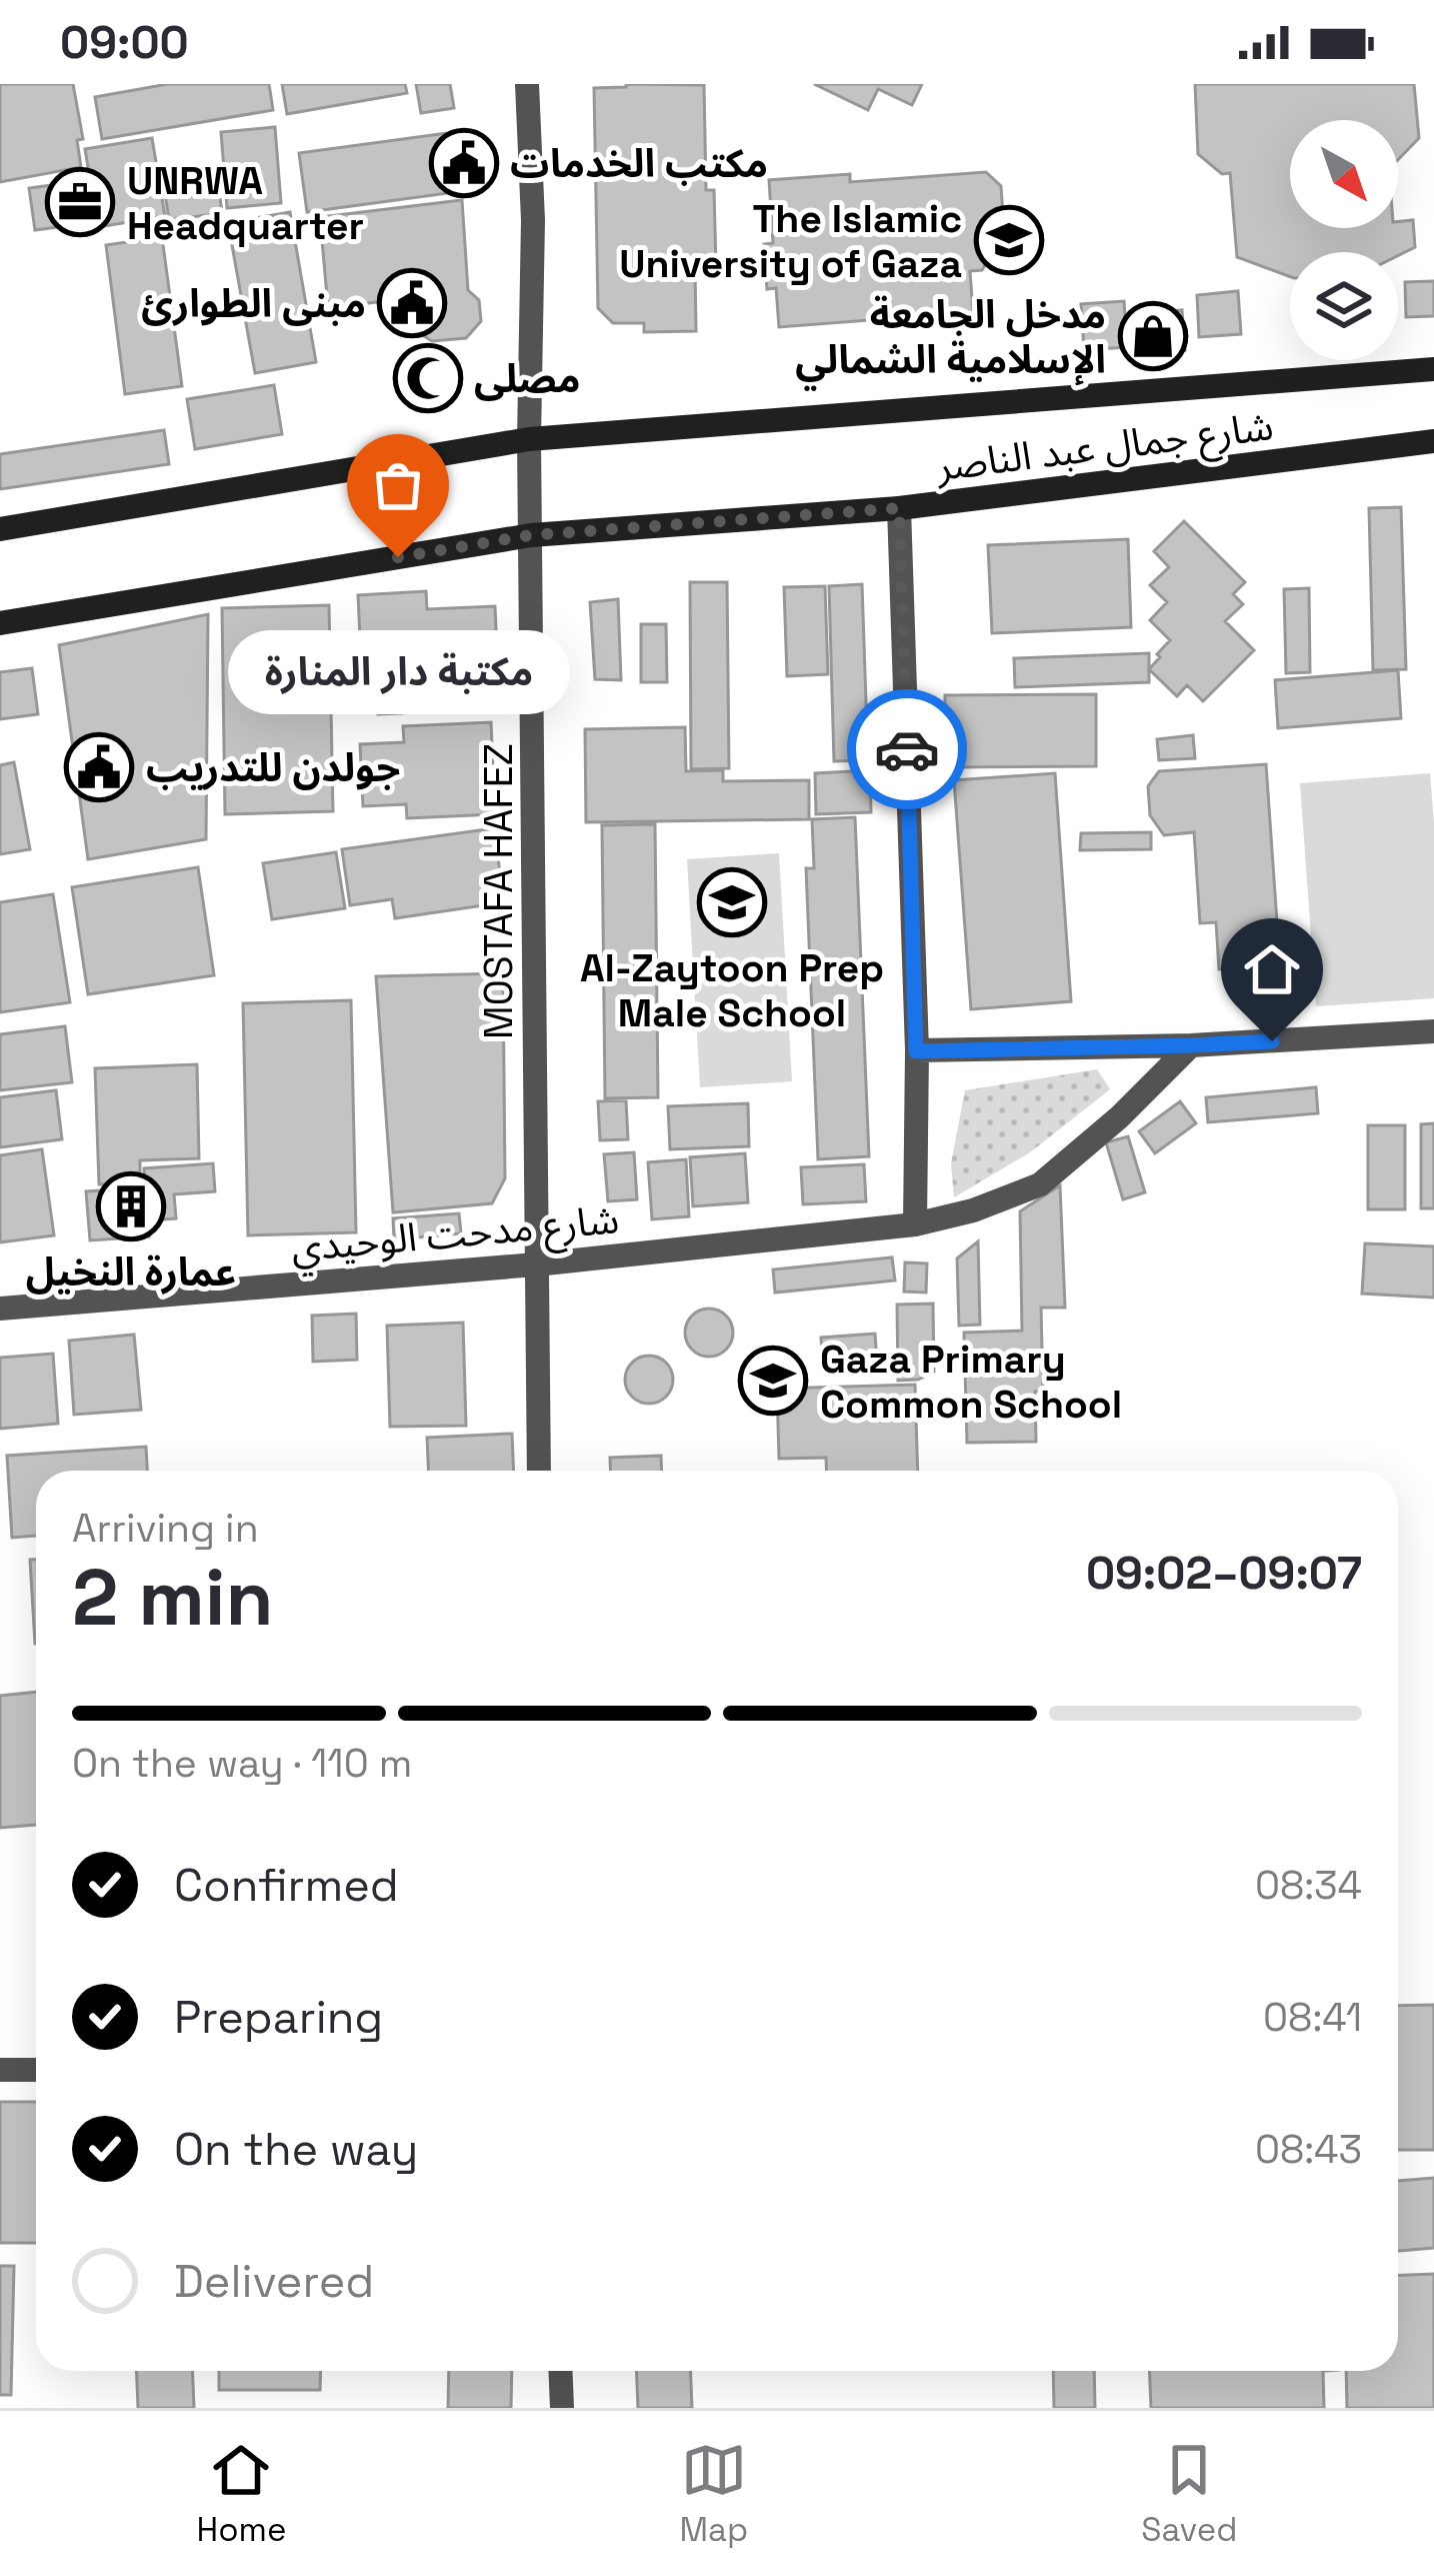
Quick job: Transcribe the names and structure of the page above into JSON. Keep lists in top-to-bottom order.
{
  "streets": {
    "main road": ["شارع جمال عبد الناصر"],
    "street": ["MOSTAFA HAFEZ", "شارع مدحت الوحيدي"]
  },
  "crossings": [
    ["شارع جمال عبد الناصر", "MOSTAFA HAFEZ"],
    ["MOSTAFA HAFEZ", "شارع مدحت الوحيدي"]
  ],
  "places": {
    "public building": ["مكتب الخدمات", "مبنى الطوارئ", "جولدن للتدريب"],
    "office": ["UNRWA Headquarter"],
    "school or university": ["The Islamic University of Gaza", "Al-Zaytoon Prep Male School", "Gaza Primary Common School"],
    "shop": ["مدخل الجامعة الإسلامية الشمالي"],
    "mosque": ["مصلى"],
    "other": ["مكتبة دار المنارة"],
    "building": ["عمارة النخيل"]
  },
  "north": "bottom right",
  "page": {
    "status": "09:00",
    "bubble": "مكتبة دار المنارة",
    "heading": ["2 min", "Arriving in", "09:02–09:07"],
    "bar": "On the way · 110 m",
    "list": [
      ["Confirmed", "08:34"],
      ["Preparing", "08:41"],
      ["On the way", "08:43"],
      "Delivered"
    ],
    "tabs": ["Home", "Map", "Saved"]
  }
}
